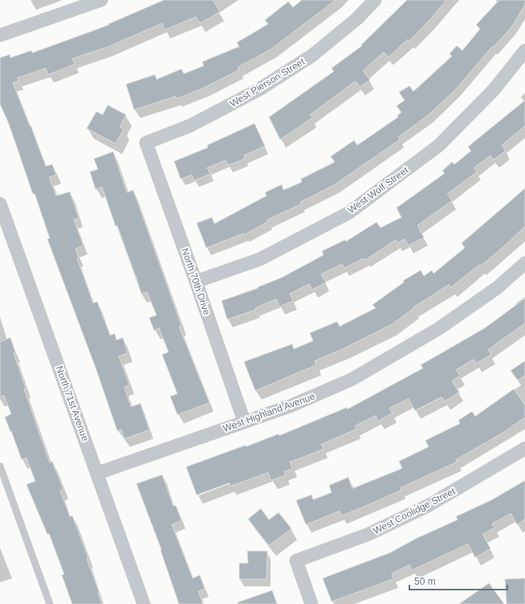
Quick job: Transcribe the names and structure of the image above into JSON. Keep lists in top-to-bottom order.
{
  "streets": {
    "street": [
      "West Pierson Street",
      "West Wolf Street",
      "North 70th Drive",
      "North 71st Avenue",
      "West Highland Avenue",
      "West Coolidge Street"
    ]
  },
  "crossings": [
    ["West Pierson Street", "North 70th Drive"],
    ["West Wolf Street", "North 70th Drive"],
    ["North 70th Drive", "West Highland Avenue"],
    ["North 71st Avenue", "West Highland Avenue"]
  ],
  "scale_bar": "50 m"
}
